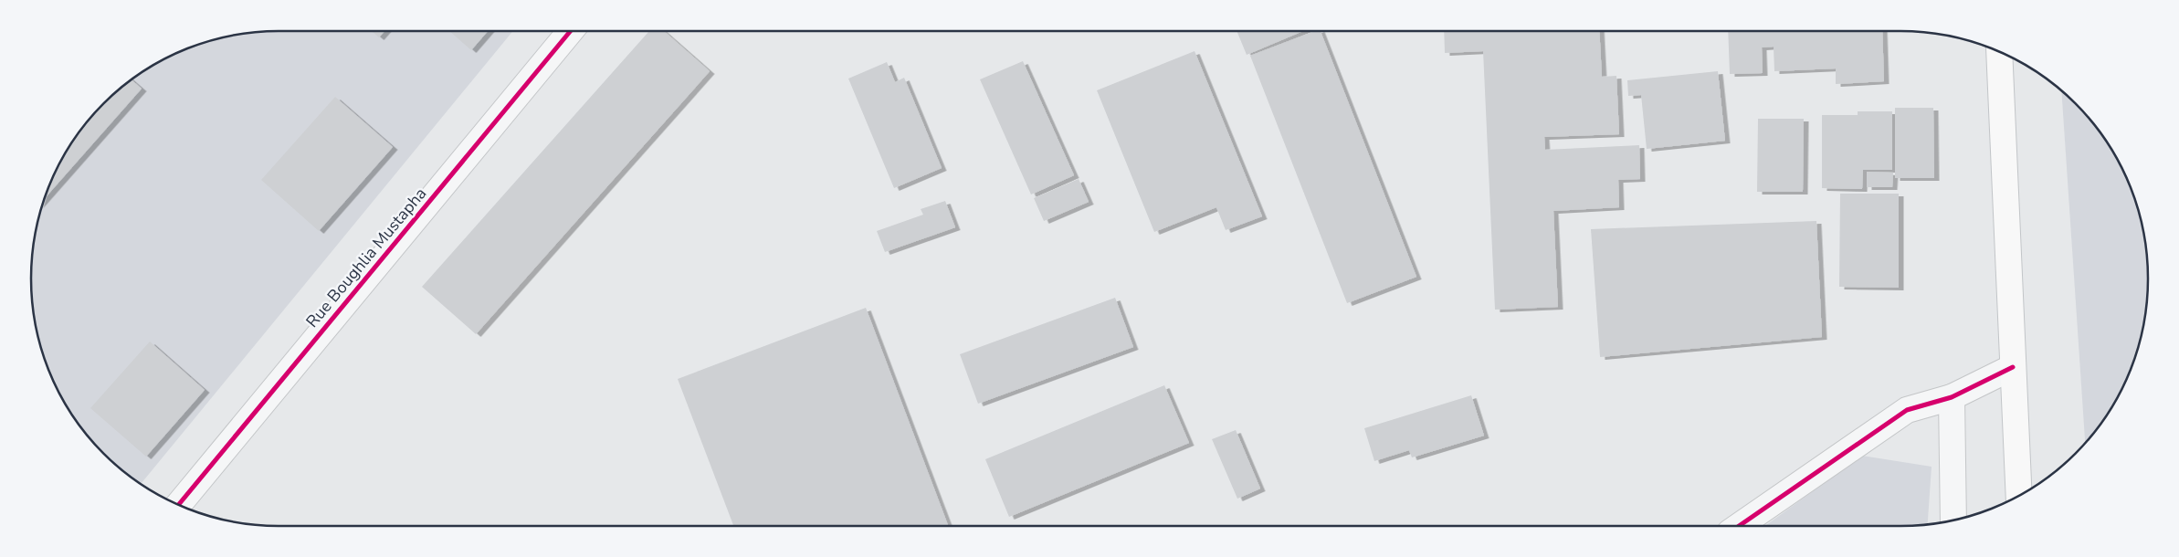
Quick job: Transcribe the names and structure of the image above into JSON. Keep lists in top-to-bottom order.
{
  "streets": {
    "street": ["Rue Boughlia Mustapha"]
  }
}
